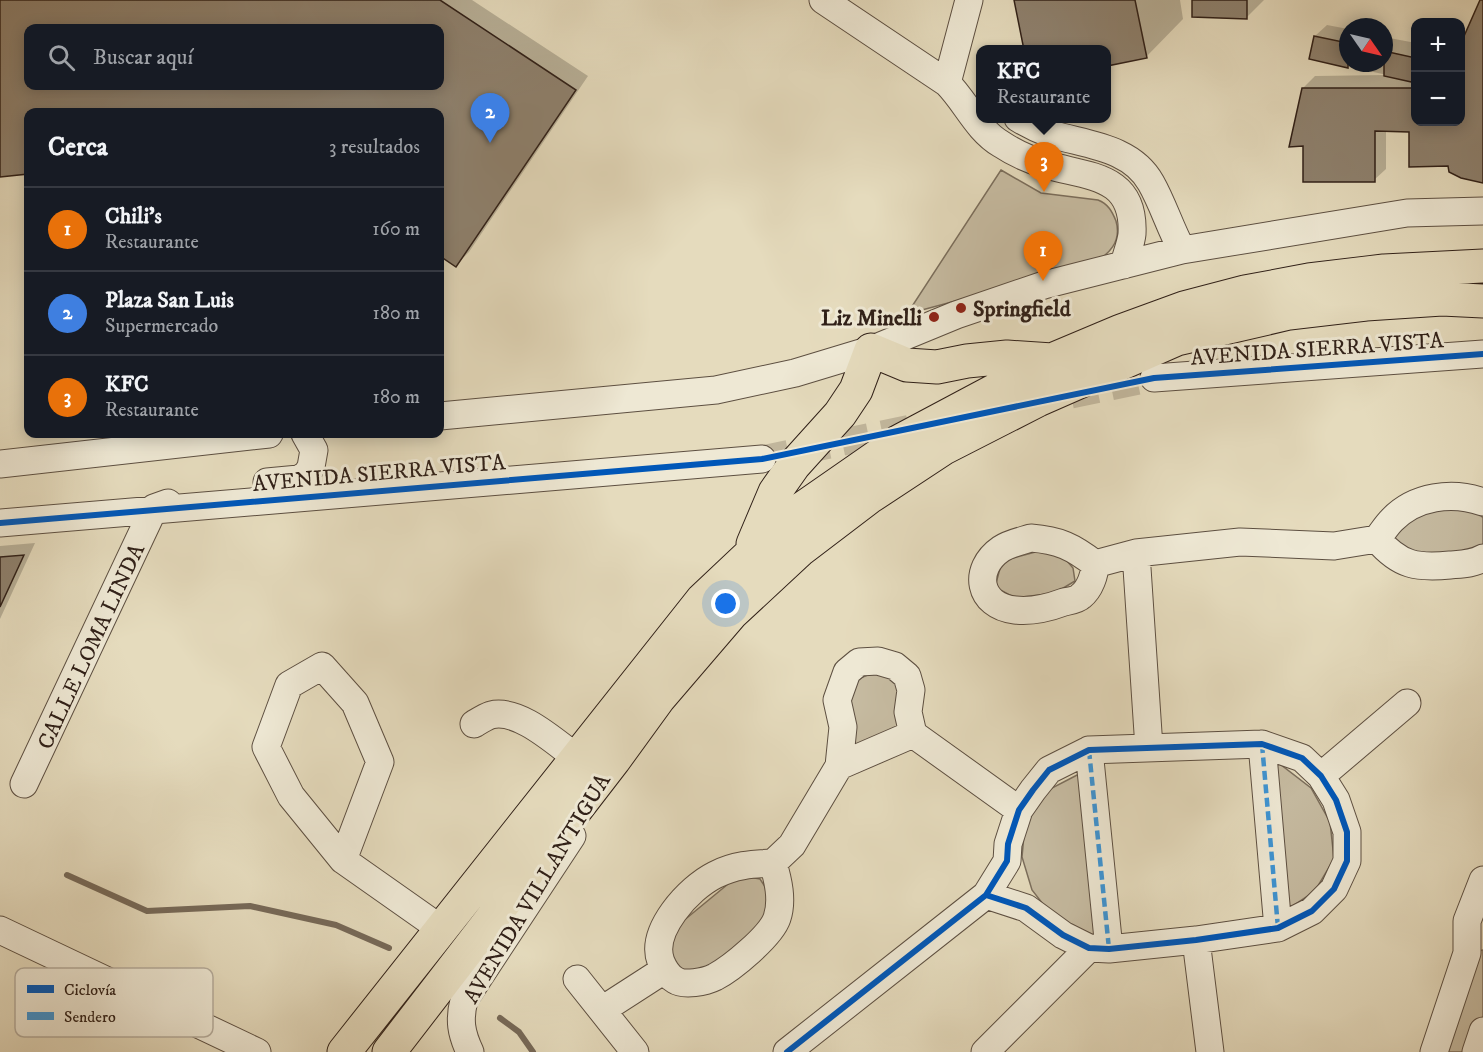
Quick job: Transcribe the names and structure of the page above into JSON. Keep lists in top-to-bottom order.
{
  "streets": {
    "street": ["AVENIDA SIERRA VISTA", "CALLE LOMA LINDA", "AVENIDA VILLANTIGUA"]
  },
  "crossings": [
    ["AVENIDA SIERRA VISTA", "CALLE LOMA LINDA"]
  ],
  "places": ["Springfield", "Liz Minelli"],
  "legend": ["Ciclovía", "Sendero"],
  "north": "bottom right",
  "page": {
    "map_buttons": ["+", "−"],
    "search": "Buscar aquí",
    "popup": ["KFC", "Restaurante"],
    "pins": ["2", "3", "1"],
    "heading": ["Cerca", "3 resultados"],
    "list": [
      {
        "mark": "1",
        "name": "Chili's",
        "note": "Restaurante",
        "value": "160 m"
      },
      {
        "mark": "2",
        "name": "Plaza San Luis",
        "note": "Supermercado",
        "value": "180 m"
      },
      {
        "mark": "3",
        "name": "KFC",
        "note": "Restaurante",
        "value": "180 m"
      }
    ]
  }
}
